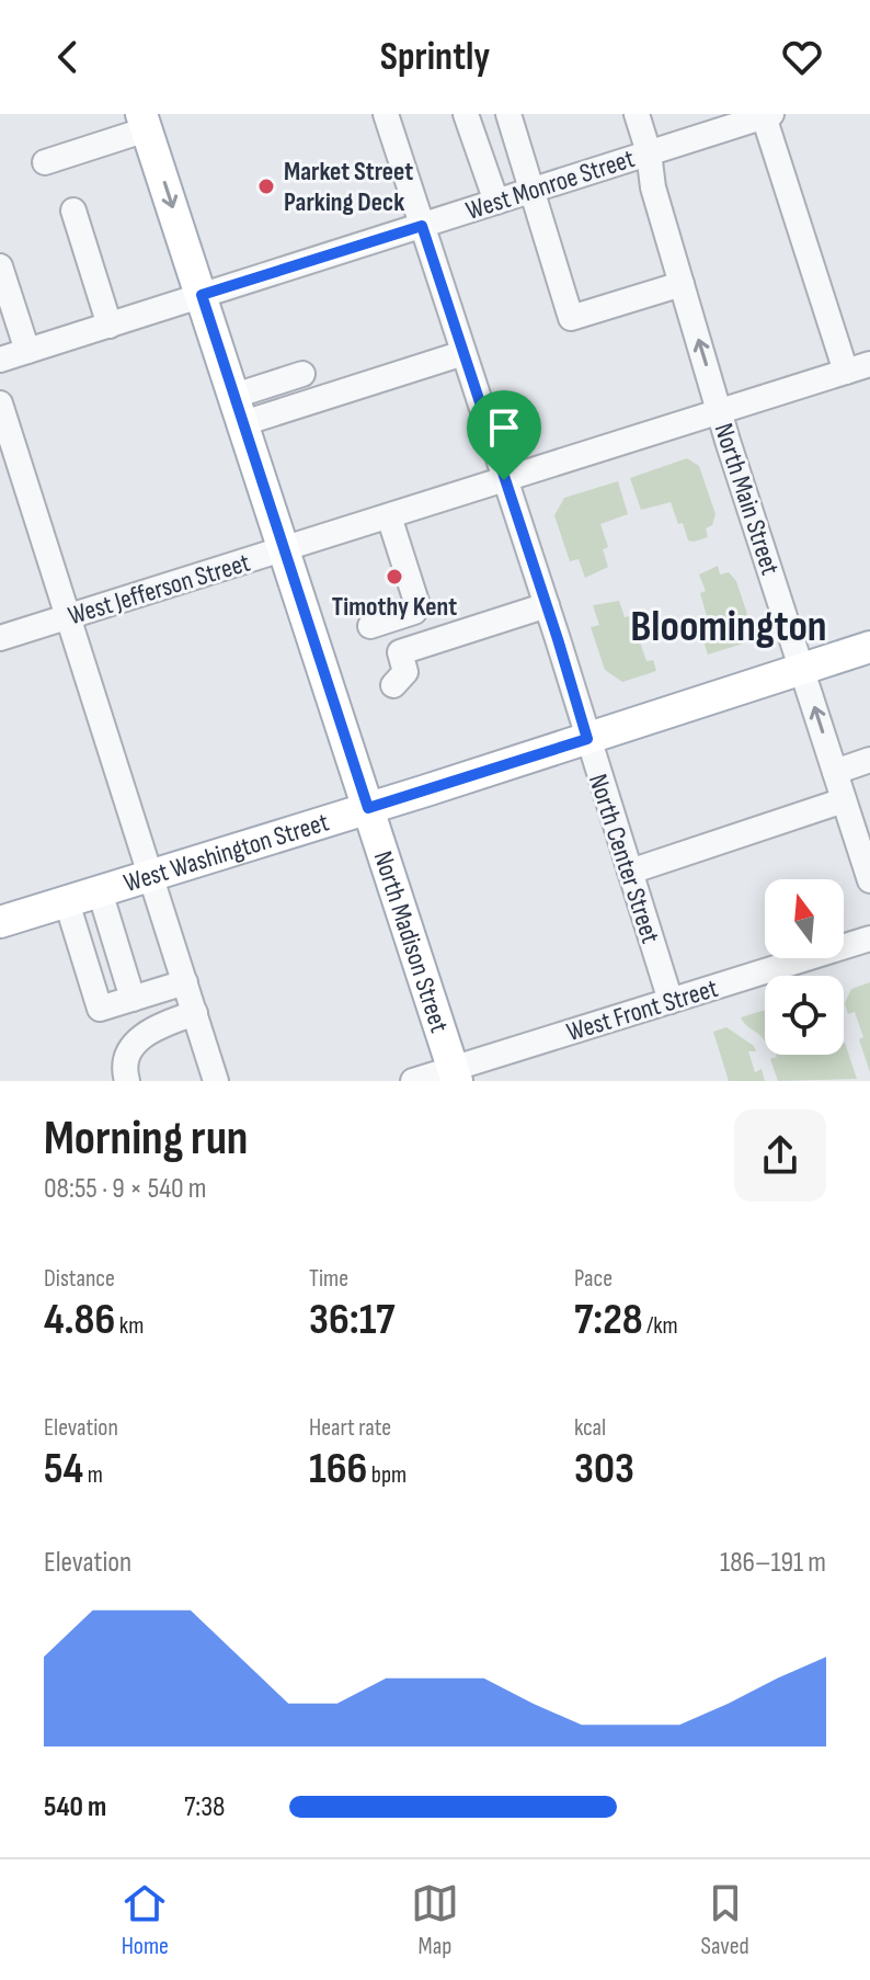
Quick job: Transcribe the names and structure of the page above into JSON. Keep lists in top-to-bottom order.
{
  "streets": {
    "main road": ["West Washington Street", "North Madison Street"],
    "street": [
      "West Monroe Street",
      "North Main Street",
      "West Jefferson Street",
      "North Center Street",
      "West Front Street"
    ]
  },
  "crossings": [
    ["West Monroe Street", "North Main Street"],
    ["West Monroe Street", "North Center Street"],
    ["West Monroe Street", "North Madison Street"],
    ["North Main Street", "West Jefferson Street"],
    ["North Main Street", "West Washington Street"],
    ["West Jefferson Street", "North Center Street"],
    ["West Jefferson Street", "North Madison Street"],
    ["West Washington Street", "North Center Street"],
    ["West Washington Street", "North Madison Street"],
    ["North Center Street", "West Front Street"],
    ["North Madison Street", "West Front Street"]
  ],
  "districts": ["Bloomington"],
  "places": ["Market Street Parking Deck", "Timothy Kent"],
  "north": "top",
  "page": {
    "header": "Sprintly",
    "heading": ["Morning run", "08:55 · 9 × 540 m"],
    "stats": [
      ["Distance", "4.86 km"],
      ["Time", "36:17"],
      ["Pace", "7:28 /km"],
      ["Elevation", "54 m"],
      ["Heart rate", "166 bpm"],
      ["kcal", "303"]
    ],
    "chart": ["Elevation", "186–191 m"],
    "list": [
      {
        "name": "540 m",
        "note": "7:38"
      }
    ],
    "tabs": ["Home", "Map", "Saved"]
  }
}
